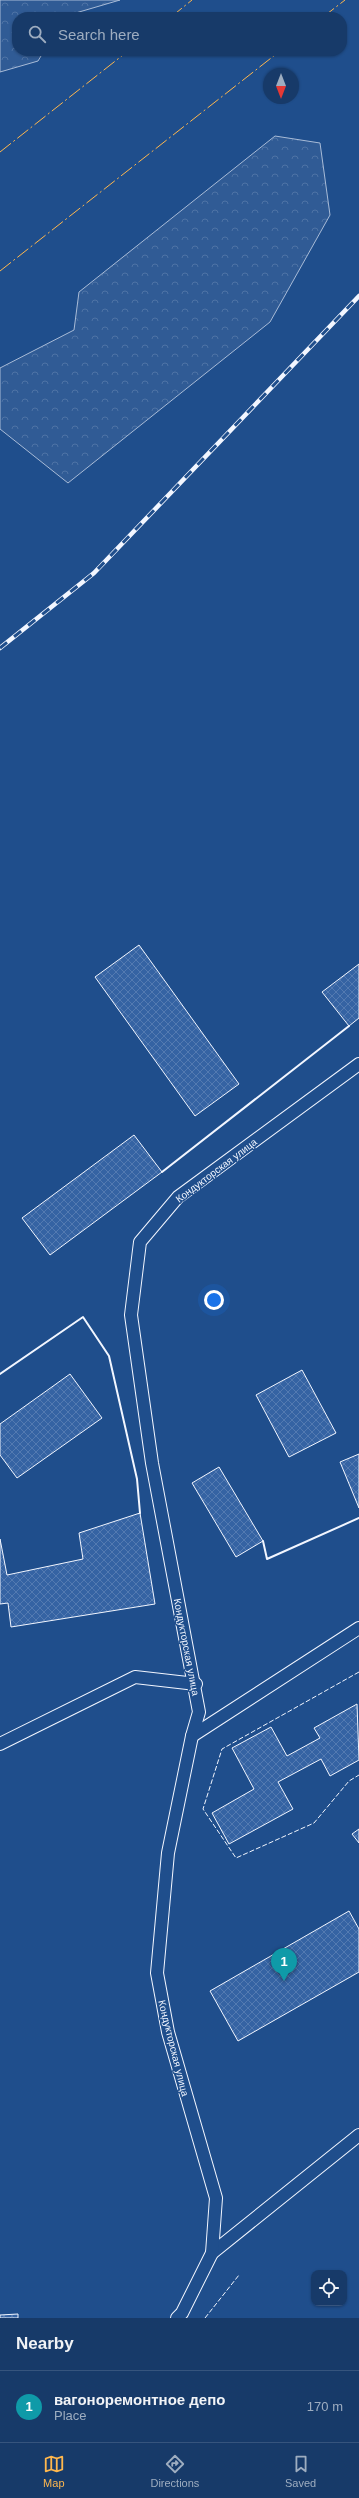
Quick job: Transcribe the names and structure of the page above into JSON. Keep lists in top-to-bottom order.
{
  "streets": {
    "lane": ["Кондукторская улица"]
  },
  "north": "bottom",
  "page": {
    "search": "Search here",
    "pins": "1",
    "heading": "Nearby",
    "list": [
      {
        "mark": "1",
        "name": "вагоноремонтное депо",
        "note": "Place",
        "value": "170 m"
      }
    ],
    "nav": ["Map", "Directions", "Saved"]
  }
}
